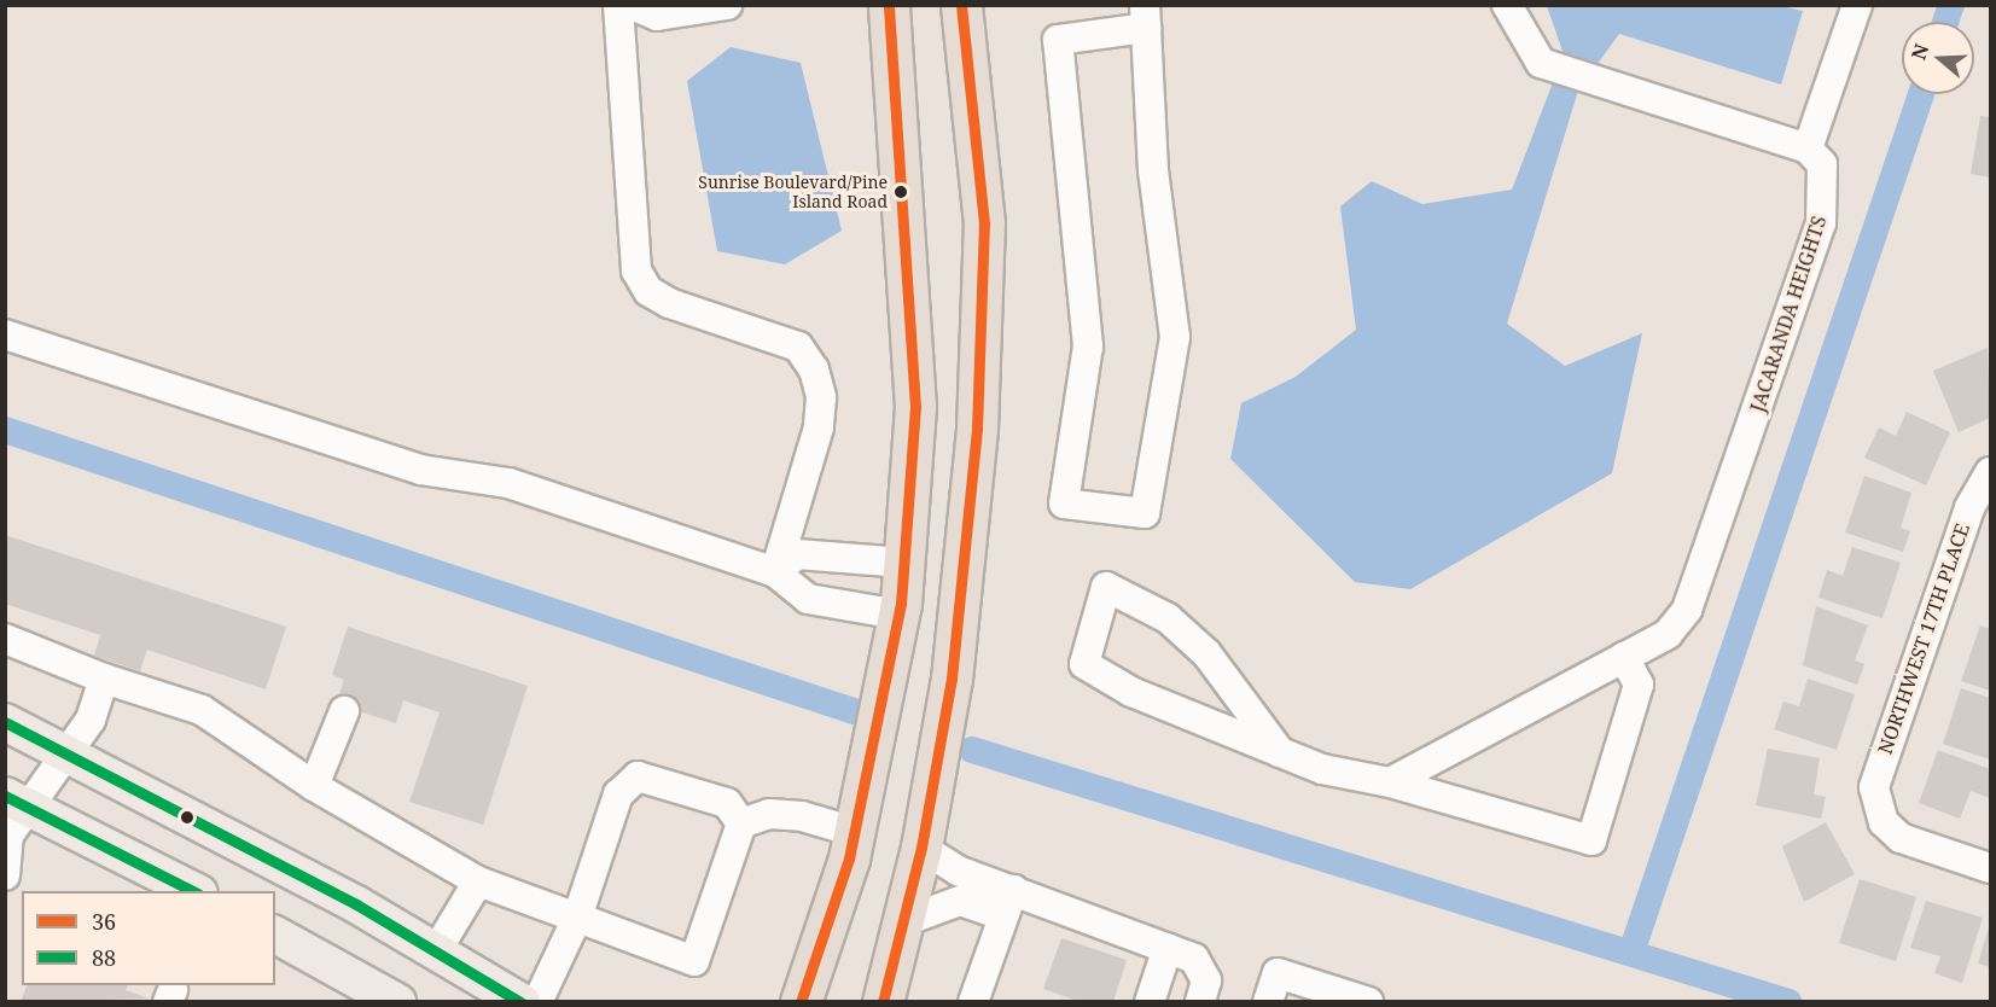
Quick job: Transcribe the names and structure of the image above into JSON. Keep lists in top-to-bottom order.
{
  "streets": {
    "street": ["JACARANDA HEIGHTS", "NORTHWEST 17TH PLACE"]
  },
  "places": ["Sunrise Boulevard/Pine Island Road"],
  "lines": ["transit line 36", "transit line 88"],
  "legend": ["36", "88"],
  "north": "left"
}
